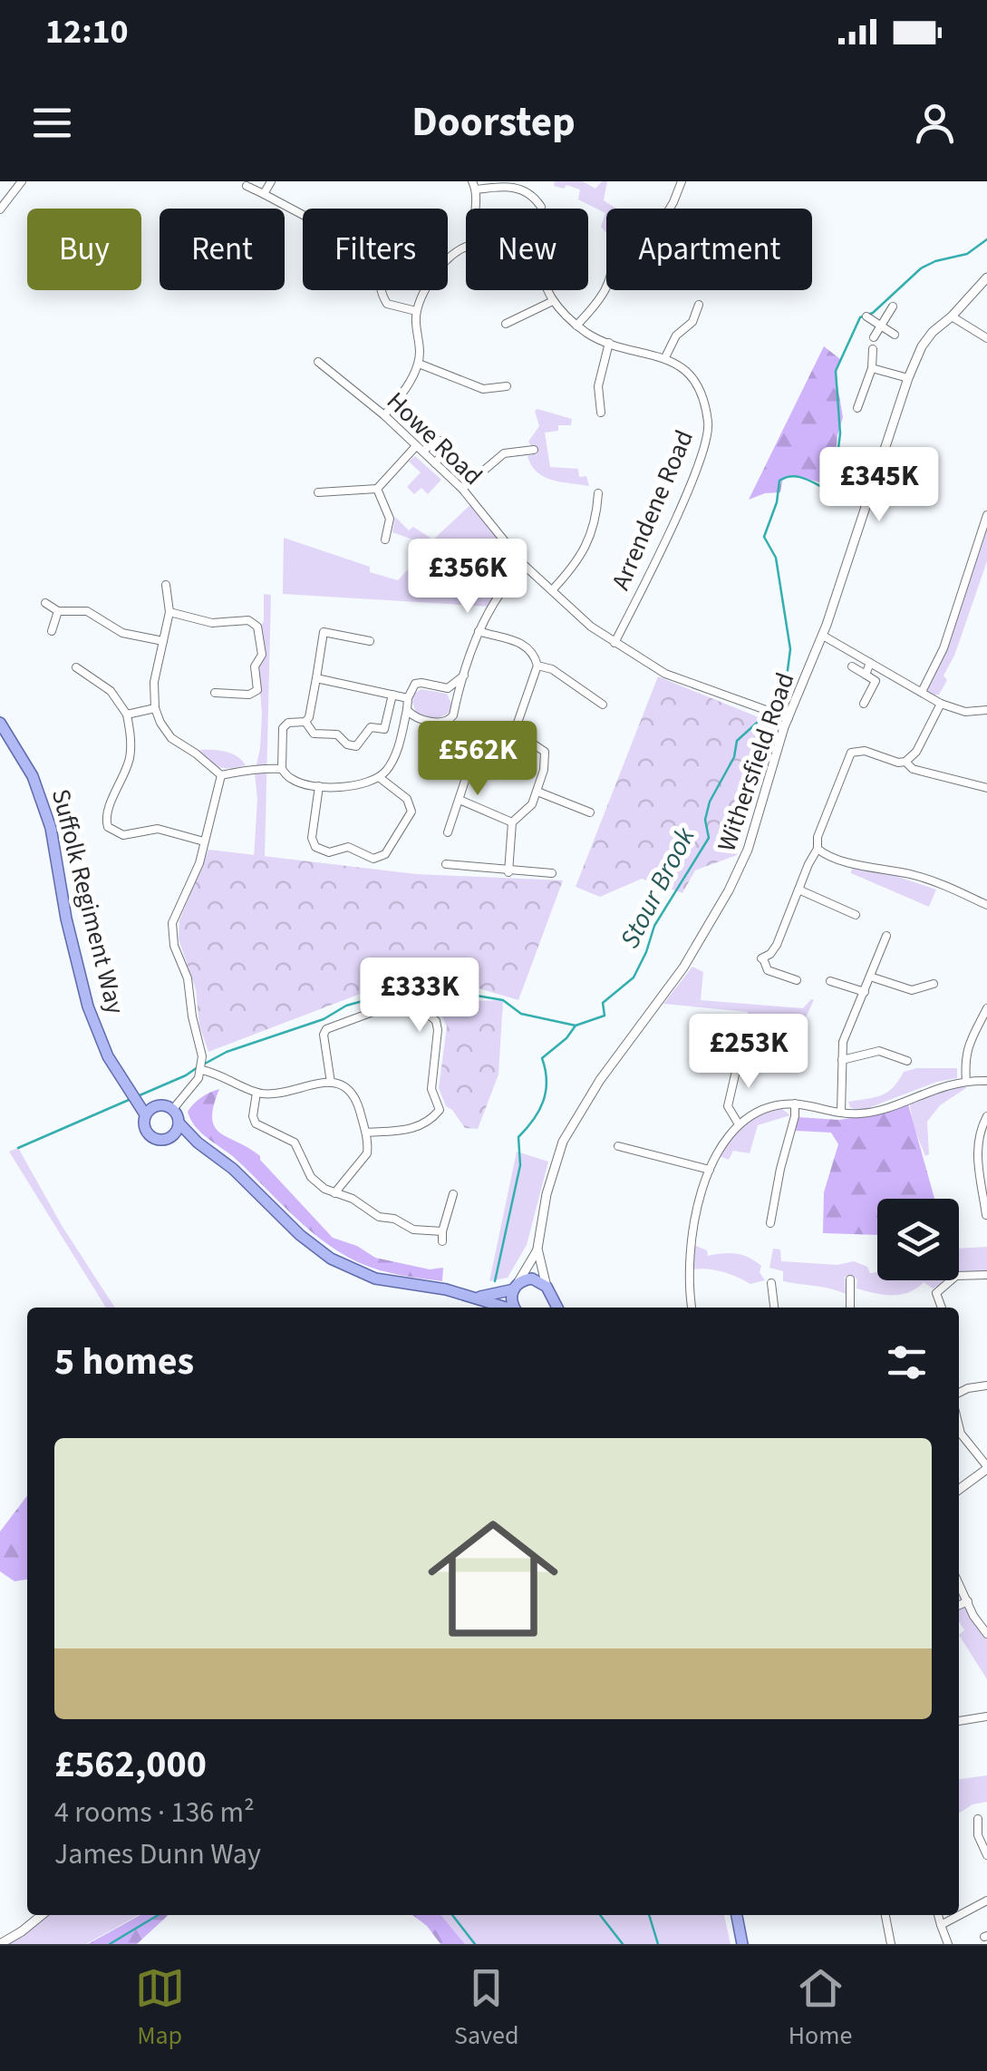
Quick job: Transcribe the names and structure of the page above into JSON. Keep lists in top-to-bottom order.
{
  "streets": {
    "main road": ["Suffolk Regiment Way"],
    "street": ["Howe Road", "Arrendene Road", "Withersfield Road"]
  },
  "crossings": [
    ["Howe Road", "Arrendene Road"],
    ["Howe Road", "Withersfield Road"]
  ],
  "water": ["Stour Brook"],
  "page": {
    "status": "12:10",
    "header": "Doorstep",
    "chip": [
      "Buy",
      "Rent",
      "Filters",
      "New",
      "Apartment"
    ],
    "price": [
      "£345K",
      "£356K",
      "£562K",
      "£333K",
      "£253K"
    ],
    "heading": "5 homes",
    "list": [
      {
        "name": "£562,000",
        "note": "4 rooms · 136 m² · James Dunn Way"
      }
    ],
    "tabs": ["Map", "Saved", "Home"]
  }
}
